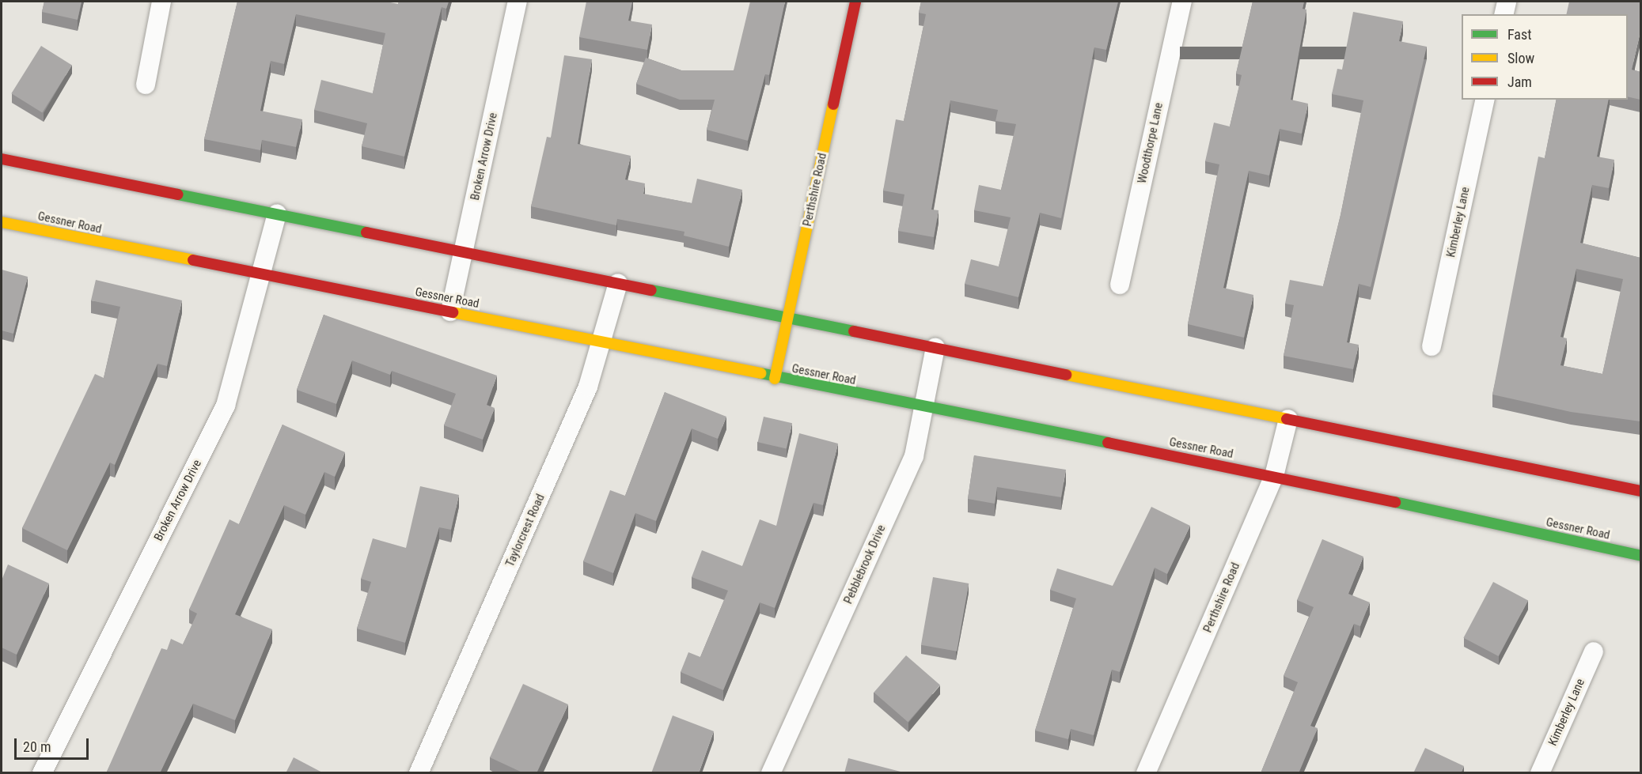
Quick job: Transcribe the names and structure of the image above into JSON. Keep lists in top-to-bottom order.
{
  "streets": {
    "main road": ["Perthshire Road", "Gessner Road"],
    "street": [
      "Woodthorpe Lane",
      "Broken Arrow Drive",
      "Kimberley Lane",
      "Taylorcrest Road",
      "Pebblebrook Drive"
    ]
  },
  "crossings": [
    ["Broken Arrow Drive", "Gessner Road"],
    ["Perthshire Road", "Gessner Road"],
    ["Gessner Road", "Taylorcrest Road"],
    ["Gessner Road", "Pebblebrook Drive"]
  ],
  "legend": ["Fast", "Slow", "Jam"],
  "scale_bar": "20 m"
}
